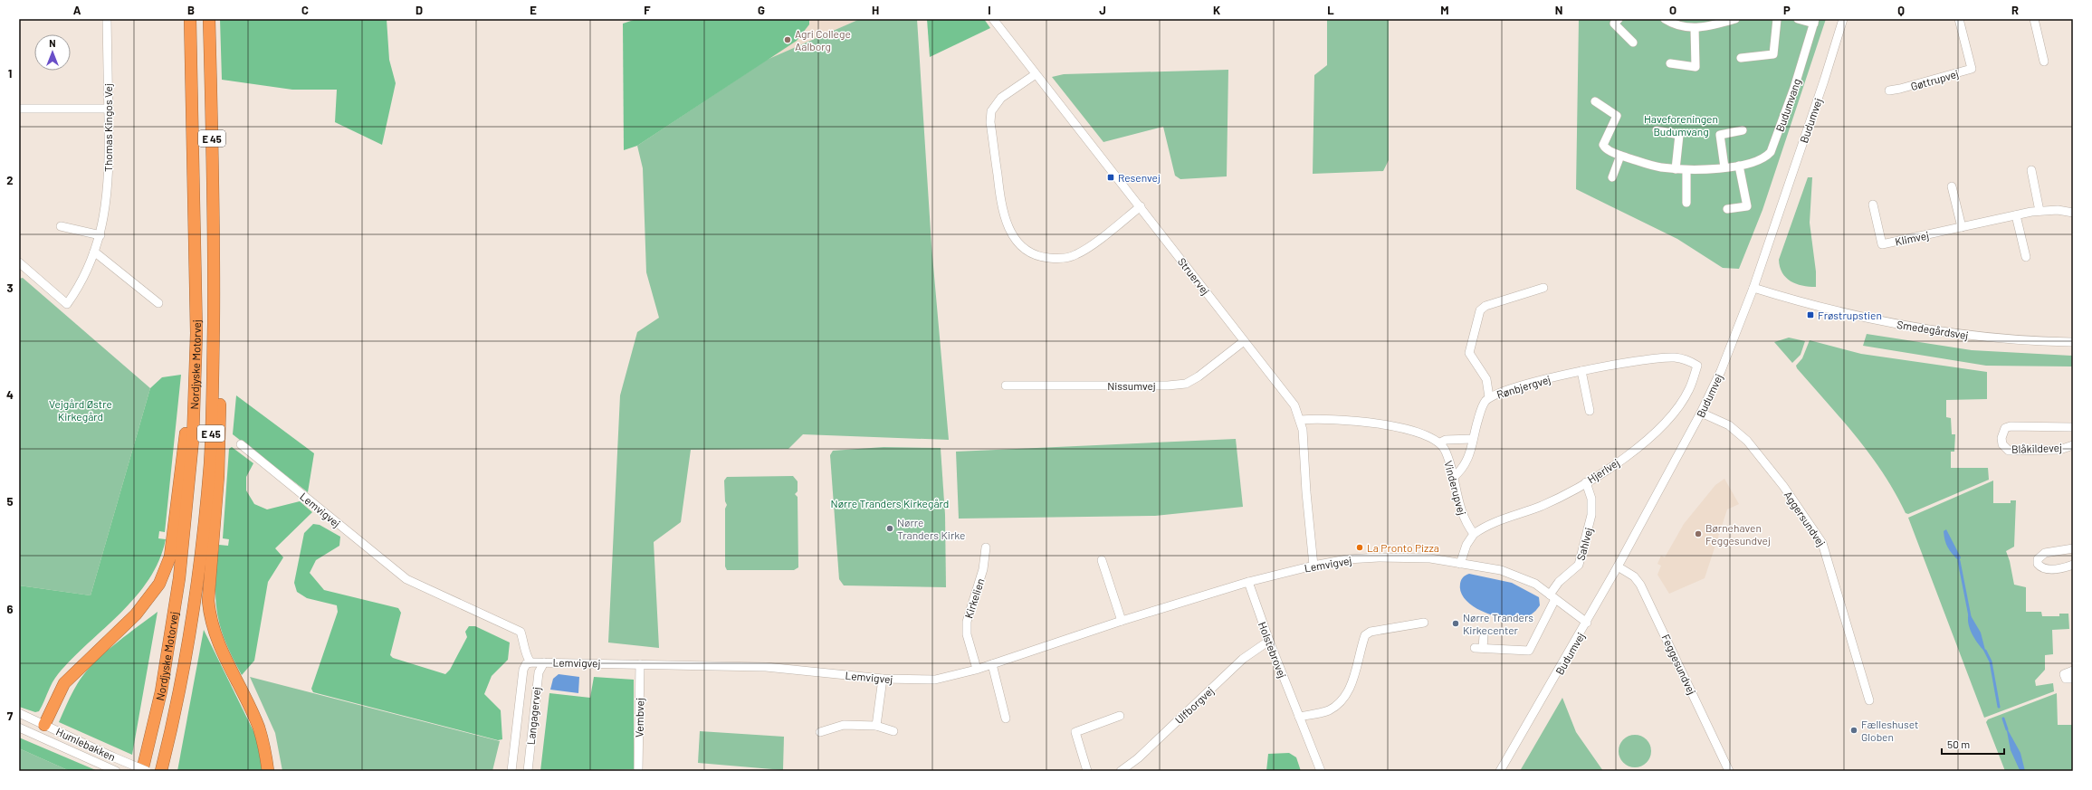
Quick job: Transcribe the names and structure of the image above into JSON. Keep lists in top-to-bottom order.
{
  "streets": {
    "highway": ["E 45", "Nordjyske Motorvej"],
    "street": [
      "Gøttrupvej",
      "Budumvang",
      "Budumvej",
      "Thomas Kingos Vej",
      "Klimvej",
      "Struervej",
      "Smedegårdsvej",
      "Nissumvej",
      "Rønbjergvej",
      "Blåkildevej",
      "Hjerlvej",
      "Vinderupvej",
      "Lemvigvej",
      "Aggersundvej",
      "Sahlvej",
      "Kirkelien",
      "Holstebrovej",
      "Feggesundvej",
      "Ulfborgvej",
      "Langagervej",
      "Vembvej",
      "Humlebakken"
    ]
  },
  "crossings": [
    ["Budumvej", "Smedegårdsvej"],
    ["Budumvej", "Lemvigvej"],
    ["Budumvej", "Aggersundvej"],
    ["Budumvej", "Feggesundvej"],
    ["Struervej", "Nissumvej"],
    ["Struervej", "Lemvigvej"],
    ["Rønbjergvej", "Hjerlvej"],
    ["Rønbjergvej", "Vinderupvej"],
    ["Hjerlvej", "Vinderupvej"],
    ["Hjerlvej", "Sahlvej"],
    ["Lemvigvej", "Sahlvej"],
    ["Lemvigvej", "Kirkelien"],
    ["Lemvigvej", "Holstebrovej"],
    ["Lemvigvej", "Langagervej"],
    ["Lemvigvej", "Vembvej"],
    ["Holstebrovej", "Ulfborgvej"]
  ],
  "parks": ["Haveforeningen Budumvang", "Vejgård Østre Kirkegård", "Nørre Tranders Kirkegård"],
  "places": {
    "other": [
      "Agri College Aalborg",
      "Nørre Tranders Kirke",
      "Børnehaven Feggesundvej",
      "La Pronto Pizza",
      "Nørre Tranders Kirkecenter",
      "Fælleshuset Globen"
    ],
    "transit": ["Resenvej", "Frøstrupstien"]
  },
  "scale_bar": "50 m",
  "north": "top",
  "grid": {
    "columns": [
      "A",
      "B",
      "C",
      "D",
      "E",
      "F",
      "G",
      "H",
      "I",
      "J",
      "K",
      "L",
      "M",
      "N",
      "O",
      "P",
      "Q",
      "R"
    ],
    "rows": [
      "1",
      "2",
      "3",
      "4",
      "5",
      "6",
      "7"
    ]
  }
}
